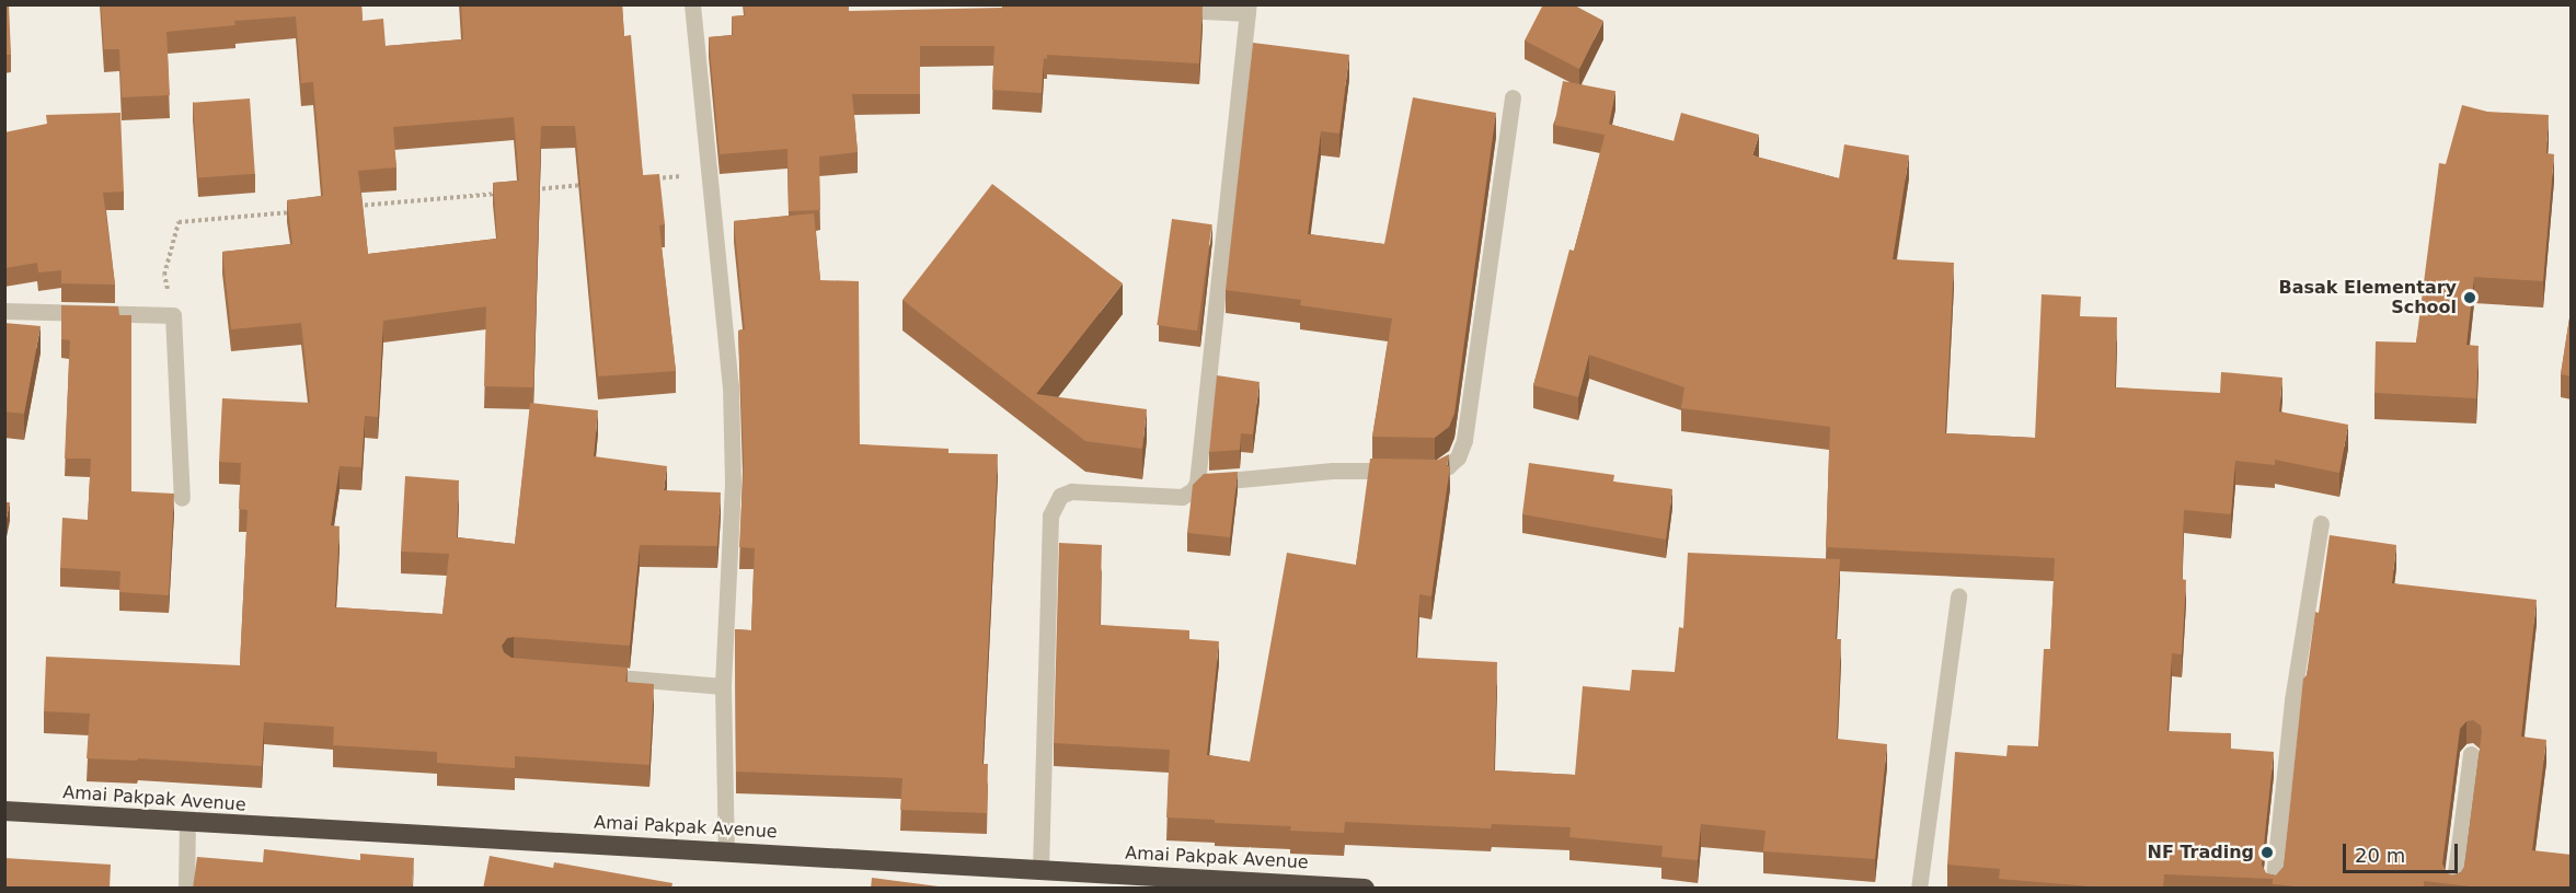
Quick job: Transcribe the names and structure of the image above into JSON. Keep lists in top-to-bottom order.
{
  "streets": {
    "highway": ["Amai Pakpak Avenue"]
  },
  "places": ["Basak Elementary School", "NF Trading"],
  "scale_bar": "20 m"
}
